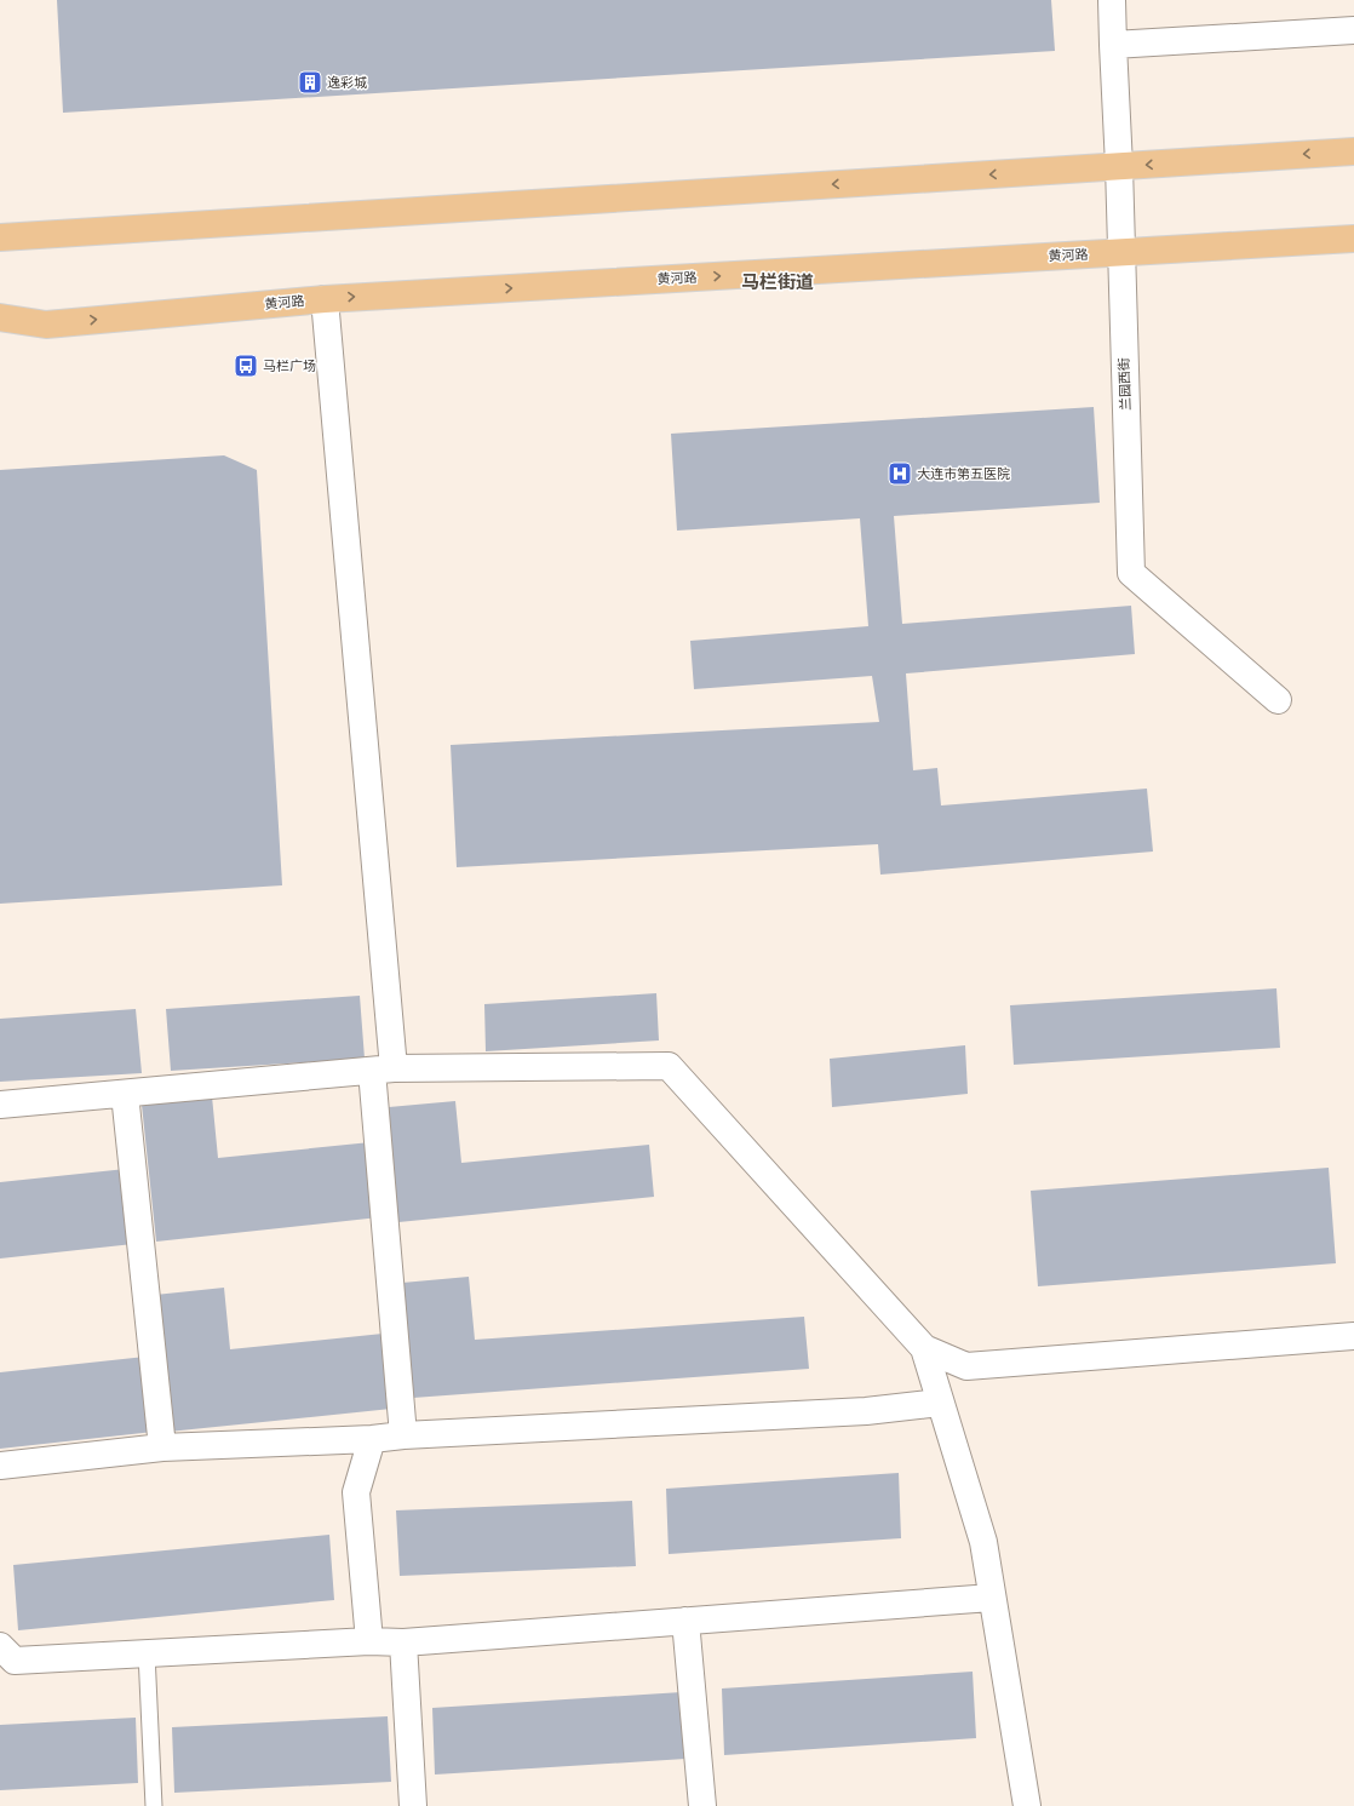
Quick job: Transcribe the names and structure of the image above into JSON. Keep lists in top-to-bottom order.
{
  "streets": {
    "main road": ["黄河路"],
    "street": ["兰园西街"]
  },
  "crossings": [
    ["黄河路", "兰园西街"]
  ],
  "districts": ["马栏街道"],
  "places": {
    "building": ["逸彩城"],
    "bus stop": ["马栏广场"],
    "hospital": ["大连市第五医院"]
  }
}
